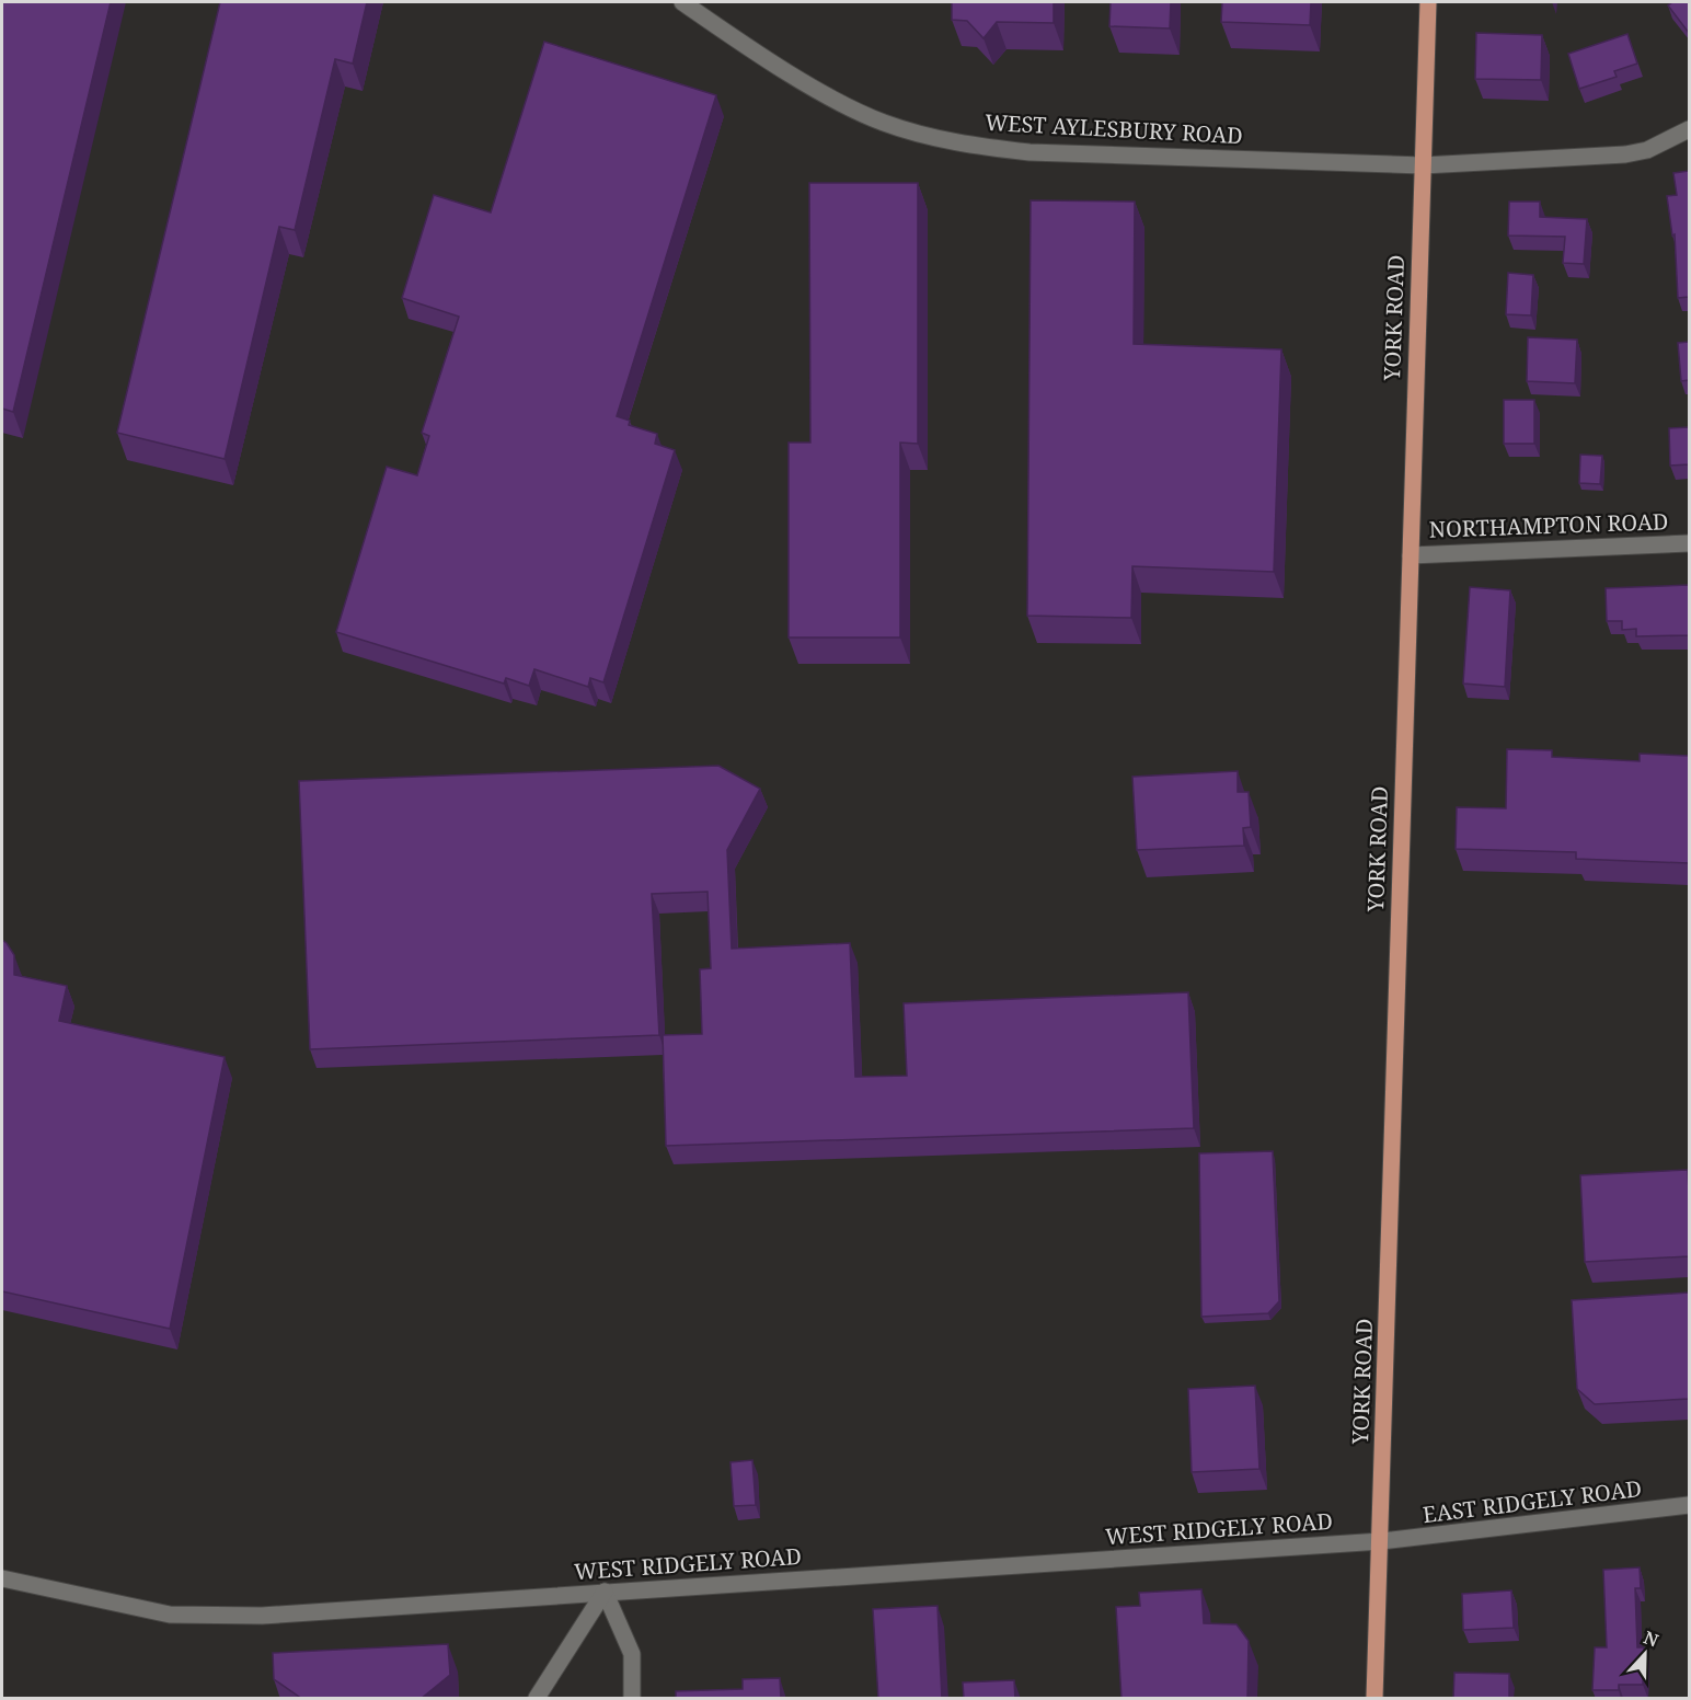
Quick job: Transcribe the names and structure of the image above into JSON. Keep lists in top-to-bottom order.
{
  "streets": {
    "main road": ["YORK ROAD"],
    "street": [
      "WEST AYLESBURY ROAD",
      "NORTHAMPTON ROAD",
      "EAST RIDGELY ROAD",
      "WEST RIDGELY ROAD"
    ]
  },
  "crossings": [
    ["WEST AYLESBURY ROAD", "YORK ROAD"],
    ["YORK ROAD", "NORTHAMPTON ROAD"],
    ["YORK ROAD", "EAST RIDGELY ROAD"],
    ["YORK ROAD", "WEST RIDGELY ROAD"],
    ["EAST RIDGELY ROAD", "WEST RIDGELY ROAD"]
  ],
  "north": "top"
}
